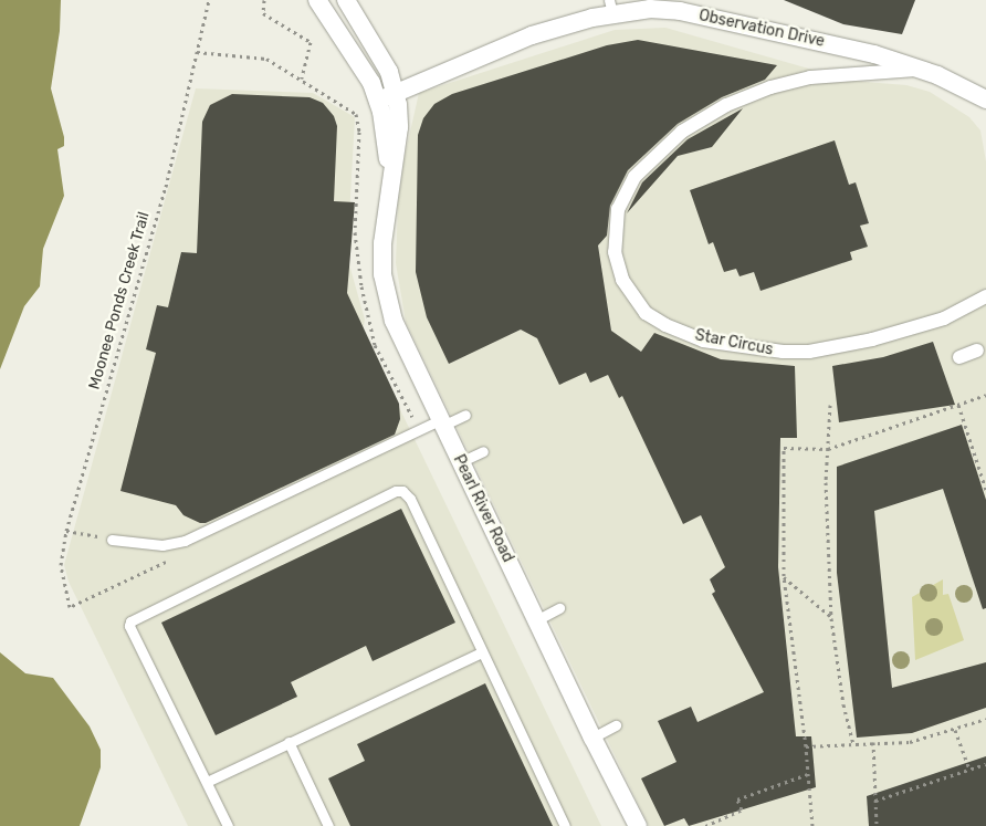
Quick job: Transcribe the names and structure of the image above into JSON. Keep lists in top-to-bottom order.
{
  "streets": {
    "street": ["Observation Drive", "Star Circus", "Pearl River Road"],
    "path": ["Moonee Ponds Creek Trail"]
  },
  "crossings": [
    ["Observation Drive", "Star Circus"],
    ["Observation Drive", "Pearl River Road"]
  ]
}
